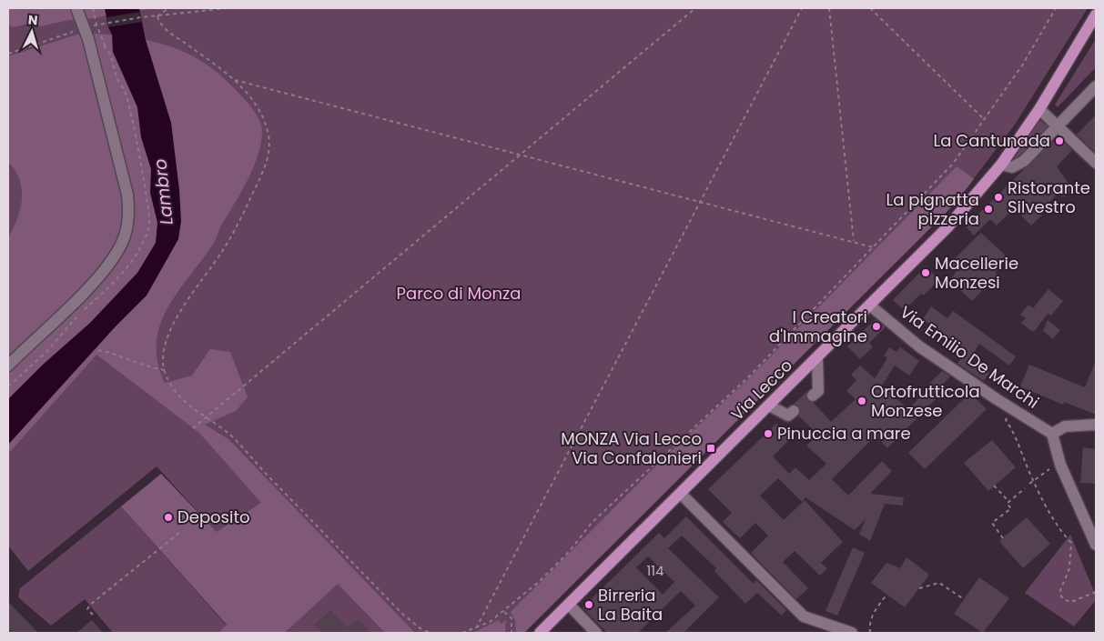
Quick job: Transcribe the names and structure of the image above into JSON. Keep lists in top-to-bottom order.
{
  "streets": {
    "main road": ["Via Lecco"],
    "street": ["Via Emilio De Marchi"]
  },
  "crossings": [
    ["Via Emilio De Marchi", "Via Lecco"]
  ],
  "water": ["Lambro"],
  "parks": ["Parco di Monza"],
  "places": {
    "other": [
      "La Cantunada",
      "Ristorante Silvestro",
      "La pignatta pizzeria",
      "Macellerie Monzesi",
      "I Creatori d'Immagine",
      "Ortofrutticola Monzese",
      "Pinuccia a mare",
      "Deposito",
      "Birreria La Baita"
    ],
    "transit": ["MONZA Via Lecco Via Confalonieri"]
  },
  "house_numbers": ["114"],
  "north": "top"
}
